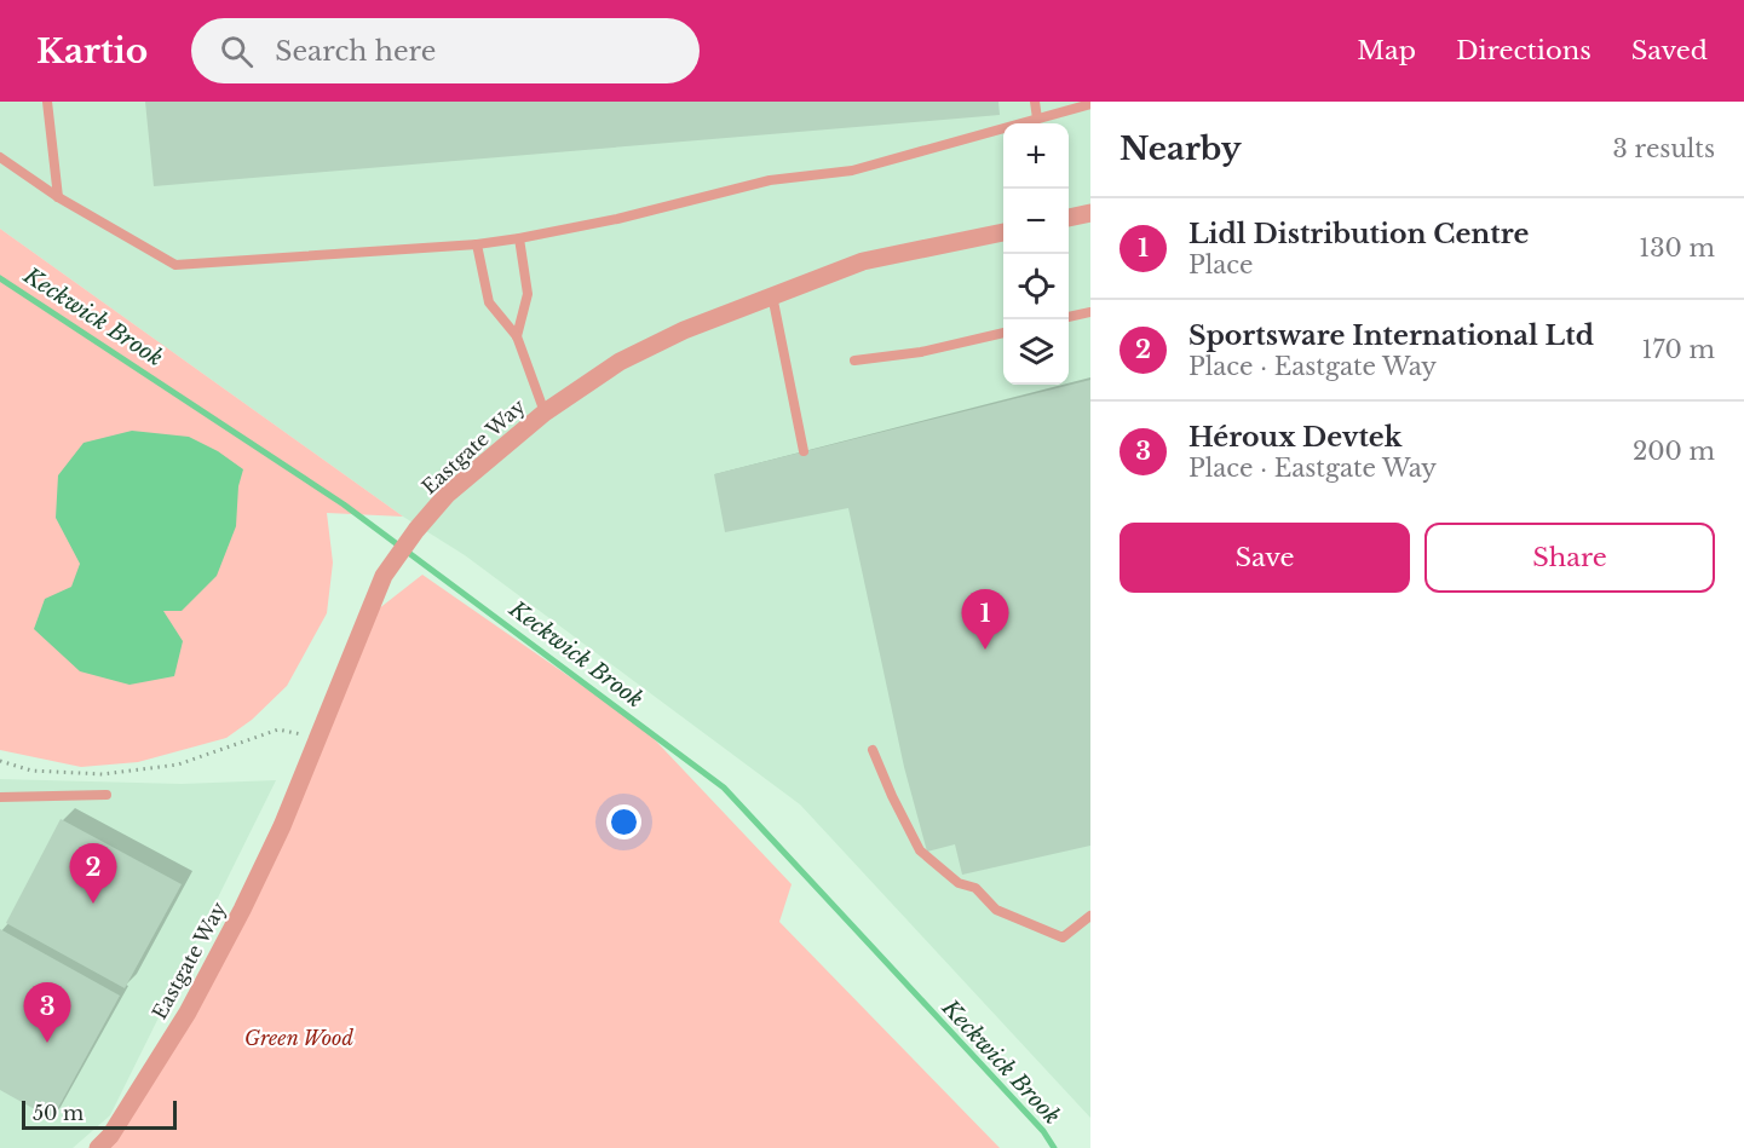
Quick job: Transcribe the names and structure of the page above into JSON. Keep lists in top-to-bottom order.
{
  "streets": {
    "street": ["Eastgate Way"]
  },
  "water": ["Keckwick Brook"],
  "parks": ["Green Wood"],
  "scale_bar": "50 m",
  "page": {
    "header": "Kartio",
    "search": "Search here",
    "nav": ["Map", "Directions", "Saved"],
    "heading": ["Nearby", "3 results"],
    "map_buttons": ["+", "−"],
    "list": [
      {
        "mark": "1",
        "name": "Lidl Distribution Centre",
        "note": "Place",
        "value": "130 m"
      },
      {
        "mark": "2",
        "name": "Sportsware International Ltd",
        "note": "Place · Eastgate Way",
        "value": "170 m"
      },
      {
        "mark": "3",
        "name": "Héroux Devtek",
        "note": "Place · Eastgate Way",
        "value": "200 m"
      }
    ],
    "buttons": ["Save", "Share"],
    "pins": ["1", "2", "3"],
    "scale": "50 m"
  }
}
